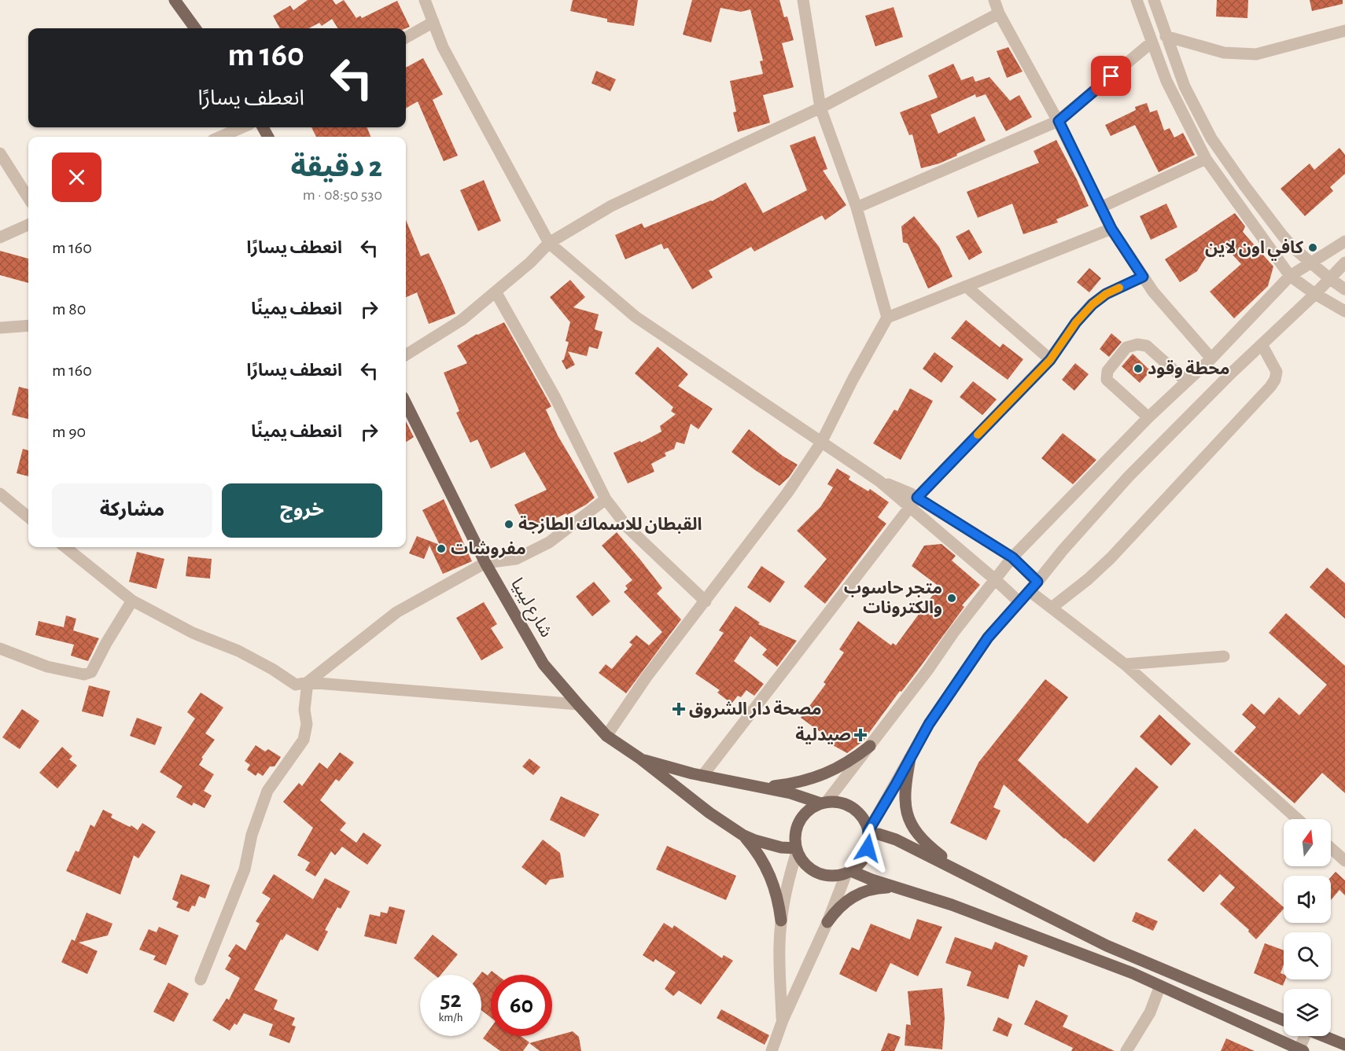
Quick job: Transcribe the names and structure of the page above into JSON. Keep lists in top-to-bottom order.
{
  "streets": {
    "main road": ["شارع ليبيا"]
  },
  "places": {
    "other": [
      "كافي اون لاين",
      "محطة وقود",
      "القبطان للاسماك الطازجة",
      "مفروشات",
      "متجر حاسوب والكترونات"
    ],
    "health": ["مصحة دار الشروق", "صيدلية"]
  },
  "north": "top",
  "page": {
    "turn": ["160 m", "انعطف يسارًا"],
    "heading": ["2 دقيقة", "530 m · 08:50"],
    "list": [
      {
        "name": "انعطف يسارًا",
        "value": "160 m"
      },
      {
        "name": "انعطف يمينًا",
        "value": "80 m"
      },
      {
        "name": "انعطف يسارًا",
        "value": "160 m"
      },
      {
        "name": "انعطف يمينًا",
        "value": "90 m"
      }
    ],
    "buttons": ["خروج", "مشاركة"],
    "speed": "52 km/h",
    "limit": "60"
  }
}
